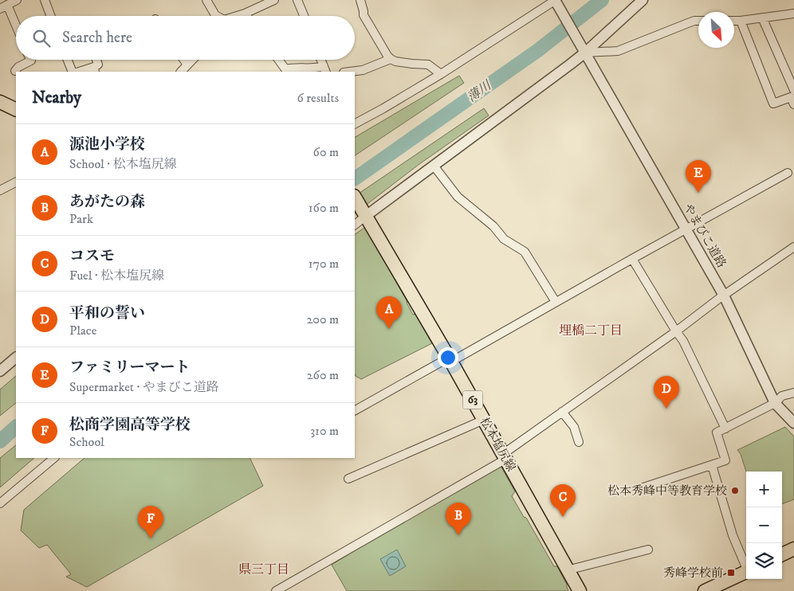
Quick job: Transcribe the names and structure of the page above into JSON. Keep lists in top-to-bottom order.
{
  "streets": {
    "main road": ["63", "松本塩尻線"],
    "street": ["やまびこ道路"]
  },
  "districts": ["埋橋二丁目", "県三丁目"],
  "water": ["薄川"],
  "places": {
    "other": ["松本秀峰中等教育学校"],
    "transit": ["秀峰学校前"]
  },
  "north": "bottom right",
  "page": {
    "search": "Search here",
    "heading": ["Nearby", "6 results"],
    "list": [
      {
        "mark": "A",
        "name": "源池小学校",
        "note": "School · 松本塩尻線",
        "value": "60 m"
      },
      {
        "mark": "B",
        "name": "あがたの森",
        "note": "Park",
        "value": "160 m"
      },
      {
        "mark": "C",
        "name": "コスモ",
        "note": "Fuel · 松本塩尻線",
        "value": "170 m"
      },
      {
        "mark": "D",
        "name": "平和の誓い",
        "note": "Place",
        "value": "200 m"
      },
      {
        "mark": "E",
        "name": "ファミリーマート",
        "note": "Supermarket · やまびこ道路",
        "value": "260 m"
      },
      {
        "mark": "F",
        "name": "松商学園高等学校",
        "note": "School",
        "value": "310 m"
      }
    ],
    "pins": [
      "E",
      "A",
      "D",
      "C",
      "B",
      "F"
    ],
    "map_buttons": ["+", "−"]
  }
}
